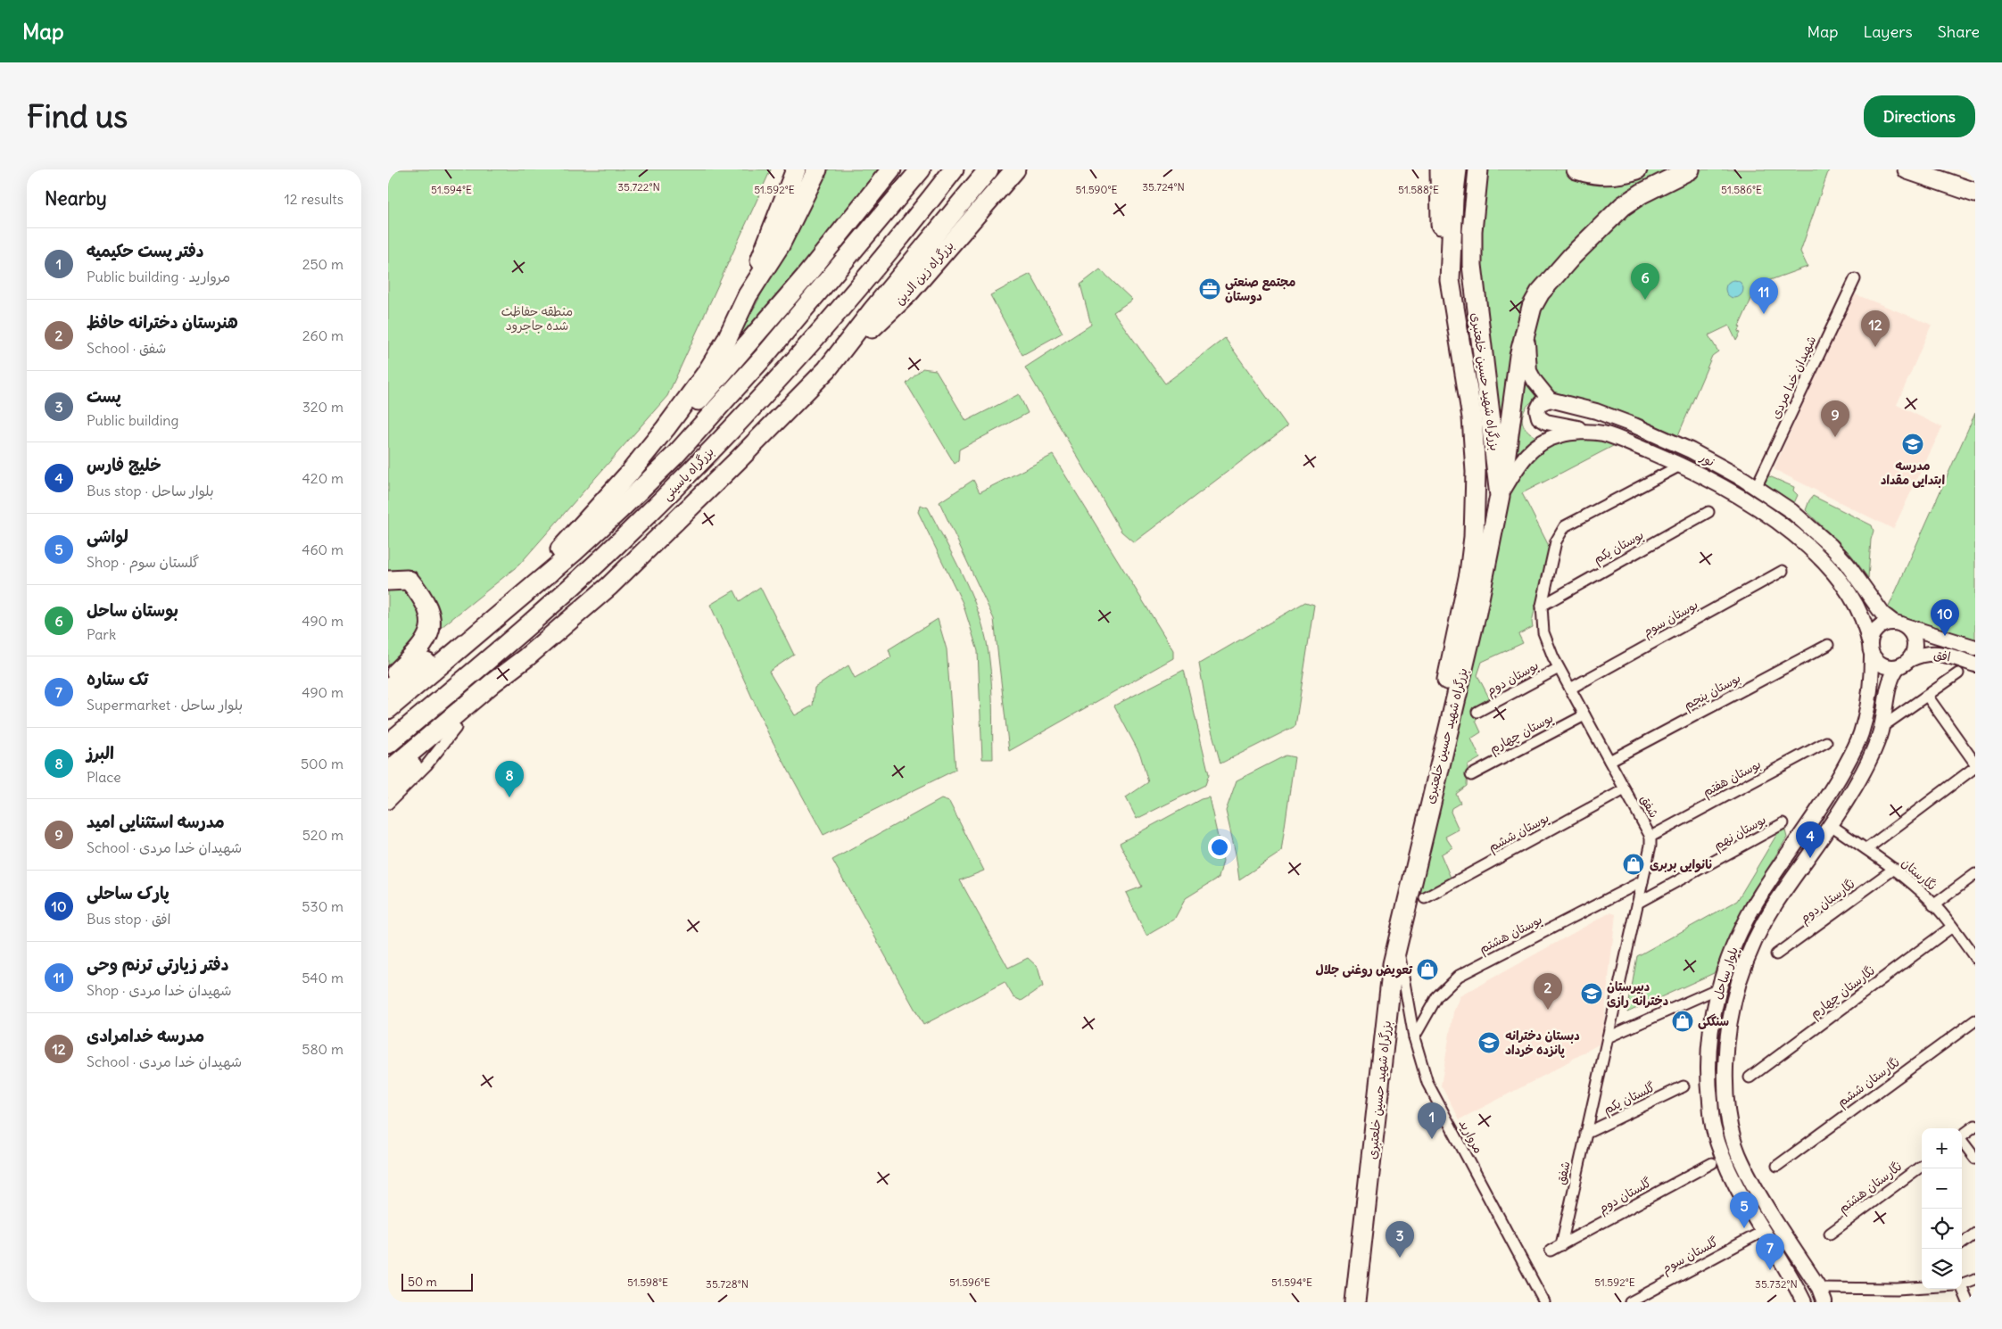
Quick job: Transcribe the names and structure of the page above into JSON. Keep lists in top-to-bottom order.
{
  "streets": {
    "highway": ["بزرگراه زین الدین", "بزرگراه شهید حسین خلعتبری", "بزرگراه یاسینی"],
    "main road": ["نور", "افق", "بلوار ساحل"],
    "street": [
      "شهیدان خدا مردی",
      "بوستان یکم",
      "بوستان سوم",
      "بوستان دوم",
      "بوستان پنجم",
      "بوستان چهارم",
      "بوستان هفتم",
      "شفق",
      "بوستان ششم",
      "بوستان نهم",
      "نگارستان",
      "نگارستان دوم",
      "بوستان هشتم",
      "نگارستان چهارم",
      "نگارستان ششم",
      "گلستان یکم",
      "مروارید",
      "نگارستان هشتم",
      "گلستان دوم",
      "گلستان سوم"
    ]
  },
  "crossings": [
    ["شهیدان خدا مردی", "نور"],
    ["بزرگراه شهید حسین خلعتبری", "نور"],
    ["بزرگراه شهید حسین خلعتبری", "مروارید"],
    ["نور", "افق"],
    ["نور", "شفق"],
    ["نور", "بلوار ساحل"],
    ["بوستان یکم", "شفق"],
    ["بوستان سوم", "شفق"],
    ["افق", "بلوار ساحل"],
    ["بوستان دوم", "شفق"],
    ["بوستان پنجم", "شفق"],
    ["بوستان چهارم", "شفق"],
    ["بوستان هفتم", "شفق"],
    ["شفق", "بوستان ششم"],
    ["شفق", "بوستان نهم"],
    ["شفق", "بوستان هشتم"],
    ["شفق", "گلستان یکم"],
    ["شفق", "گلستان دوم"],
    ["نگارستان", "نگارستان دوم"],
    ["نگارستان", "بلوار ساحل"],
    ["نگارستان", "نگارستان چهارم"],
    ["بوستان هشتم", "مروارید"],
    ["بلوار ساحل", "گلستان سوم"]
  ],
  "parks": ["منطقه حفاظت شده جاجرود"],
  "places": {
    "office": ["مجتمع صنعتی دوستان"],
    "school or university": ["مدرسه ابتدایی مقداد", "دبیرستان دخترانه رازی", "دبستان دخترانه پانزده خرداد"],
    "shop": ["نانوایی بربری", "تعویض روغنی جلال", "سنگکی"]
  },
  "scale_bar": "50 m",
  "page": {
    "header": "Map",
    "nav": ["Map", "Layers", "Share"],
    "buttons": "Directions",
    "title": "Find us",
    "heading": ["Nearby", "12 results"],
    "list": [
      {
        "mark": "1",
        "name": "دفتر پست حکیمیه",
        "note": "Public building · مروارید",
        "value": "250 m"
      },
      {
        "mark": "2",
        "name": "هنرستان دخترانه حافظ",
        "note": "School · شفق",
        "value": "260 m"
      },
      {
        "mark": "3",
        "name": "پست",
        "note": "Public building",
        "value": "320 m"
      },
      {
        "mark": "4",
        "name": "خلیج فارس",
        "note": "Bus stop · بلوار ساحل",
        "value": "420 m"
      },
      {
        "mark": "5",
        "name": "لواشی",
        "note": "Shop · گلستان سوم",
        "value": "460 m"
      },
      {
        "mark": "6",
        "name": "بوستان ساحل",
        "note": "Park",
        "value": "490 m"
      },
      {
        "mark": "7",
        "name": "تک ستاره",
        "note": "Supermarket · بلوار ساحل",
        "value": "490 m"
      },
      {
        "mark": "8",
        "name": "البرز",
        "note": "Place",
        "value": "500 m"
      },
      {
        "mark": "9",
        "name": "مدرسه استثنایی امید",
        "note": "School · شهیدان خدا مردی",
        "value": "520 m"
      },
      {
        "mark": "10",
        "name": "پارک ساحلی",
        "note": "Bus stop · افق",
        "value": "530 m"
      },
      {
        "mark": "11",
        "name": "دفتر زیارتی ترنم وحی",
        "note": "Shop · شهیدان خدا مردی",
        "value": "540 m"
      },
      {
        "mark": "12",
        "name": "مدرسه خدامرادی",
        "note": "School · شهیدان خدا مردی",
        "value": "580 m"
      }
    ],
    "pins": [
      "6",
      "11",
      "12",
      "9",
      "10",
      "8",
      "4",
      "2",
      "1",
      "5",
      "3",
      "7"
    ],
    "map_buttons": ["+", "−"],
    "scale": "50 m"
  },
  "coordinates": [
    "35.722°N",
    "35.724°N",
    "51.594°E",
    "51.592°E",
    "51.590°E",
    "51.588°E",
    "51.586°E",
    "51.598°E",
    "51.596°E",
    "35.728°N",
    "35.732°N"
  ]
}
